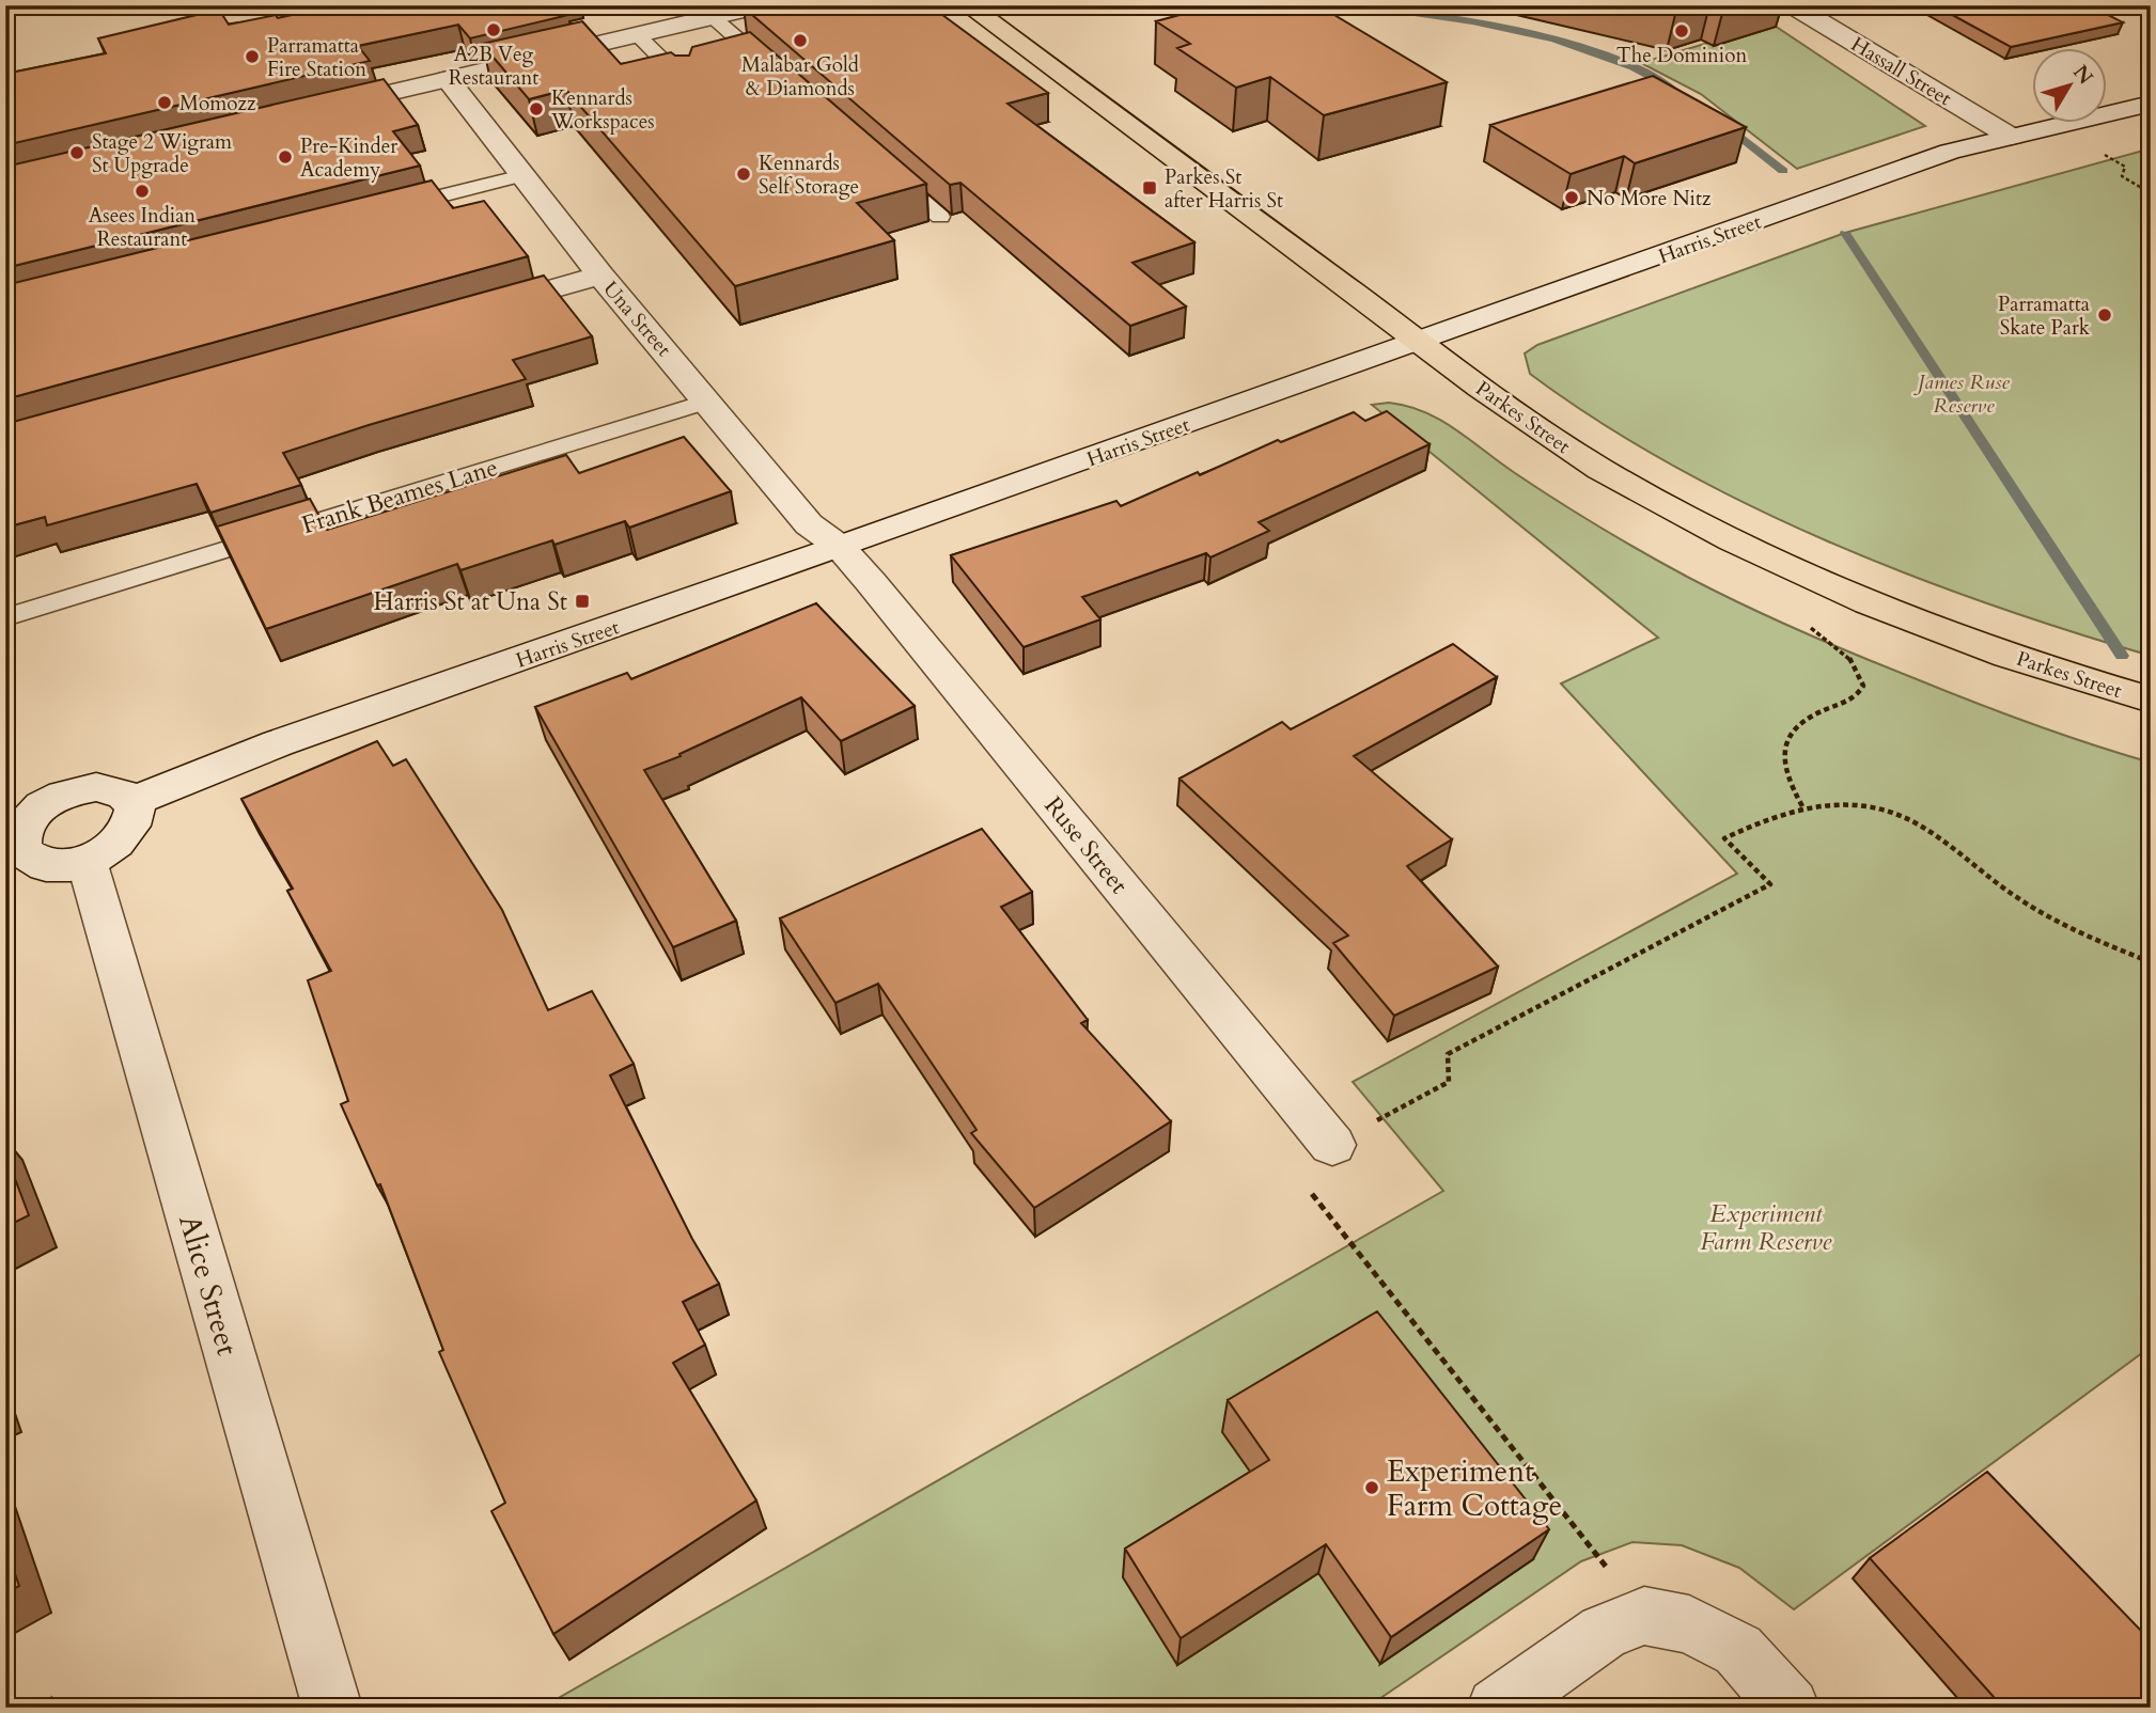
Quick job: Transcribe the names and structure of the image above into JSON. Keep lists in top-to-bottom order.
{
  "streets": {
    "main road": ["Parkes Street"],
    "street": [
      "Hassall Street",
      "Harris Street",
      "Una Street",
      "Ruse Street",
      "Alice Street"
    ],
    "lane": ["Frank Beames Lane"]
  },
  "crossings": [
    ["Hassall Street", "Harris Street"],
    ["Harris Street", "Una Street"],
    ["Harris Street", "Parkes Street"],
    ["Harris Street", "Ruse Street"],
    ["Una Street", "Frank Beames Lane"],
    ["Una Street", "Ruse Street"]
  ],
  "parks": ["James Ruse Reserve", "Experiment Farm Reserve"],
  "places": {
    "other": [
      "A2B Veg Restaurant",
      "The Dominion",
      "Malabar Gold & Diamonds",
      "Parramatta Fire Station",
      "Momozz",
      "Kennards Workspaces",
      "Stage 2 Wigram St Upgrade",
      "Pre-Kinder Academy",
      "Kennards Self Storage",
      "Asees Indian Restaurant",
      "No More Nitz",
      "Parramatta Skate Park",
      "Experiment Farm Cottage"
    ],
    "transit": ["Parkes St after Harris St", "Harris St at Una St"]
  },
  "north": "top right"
}
